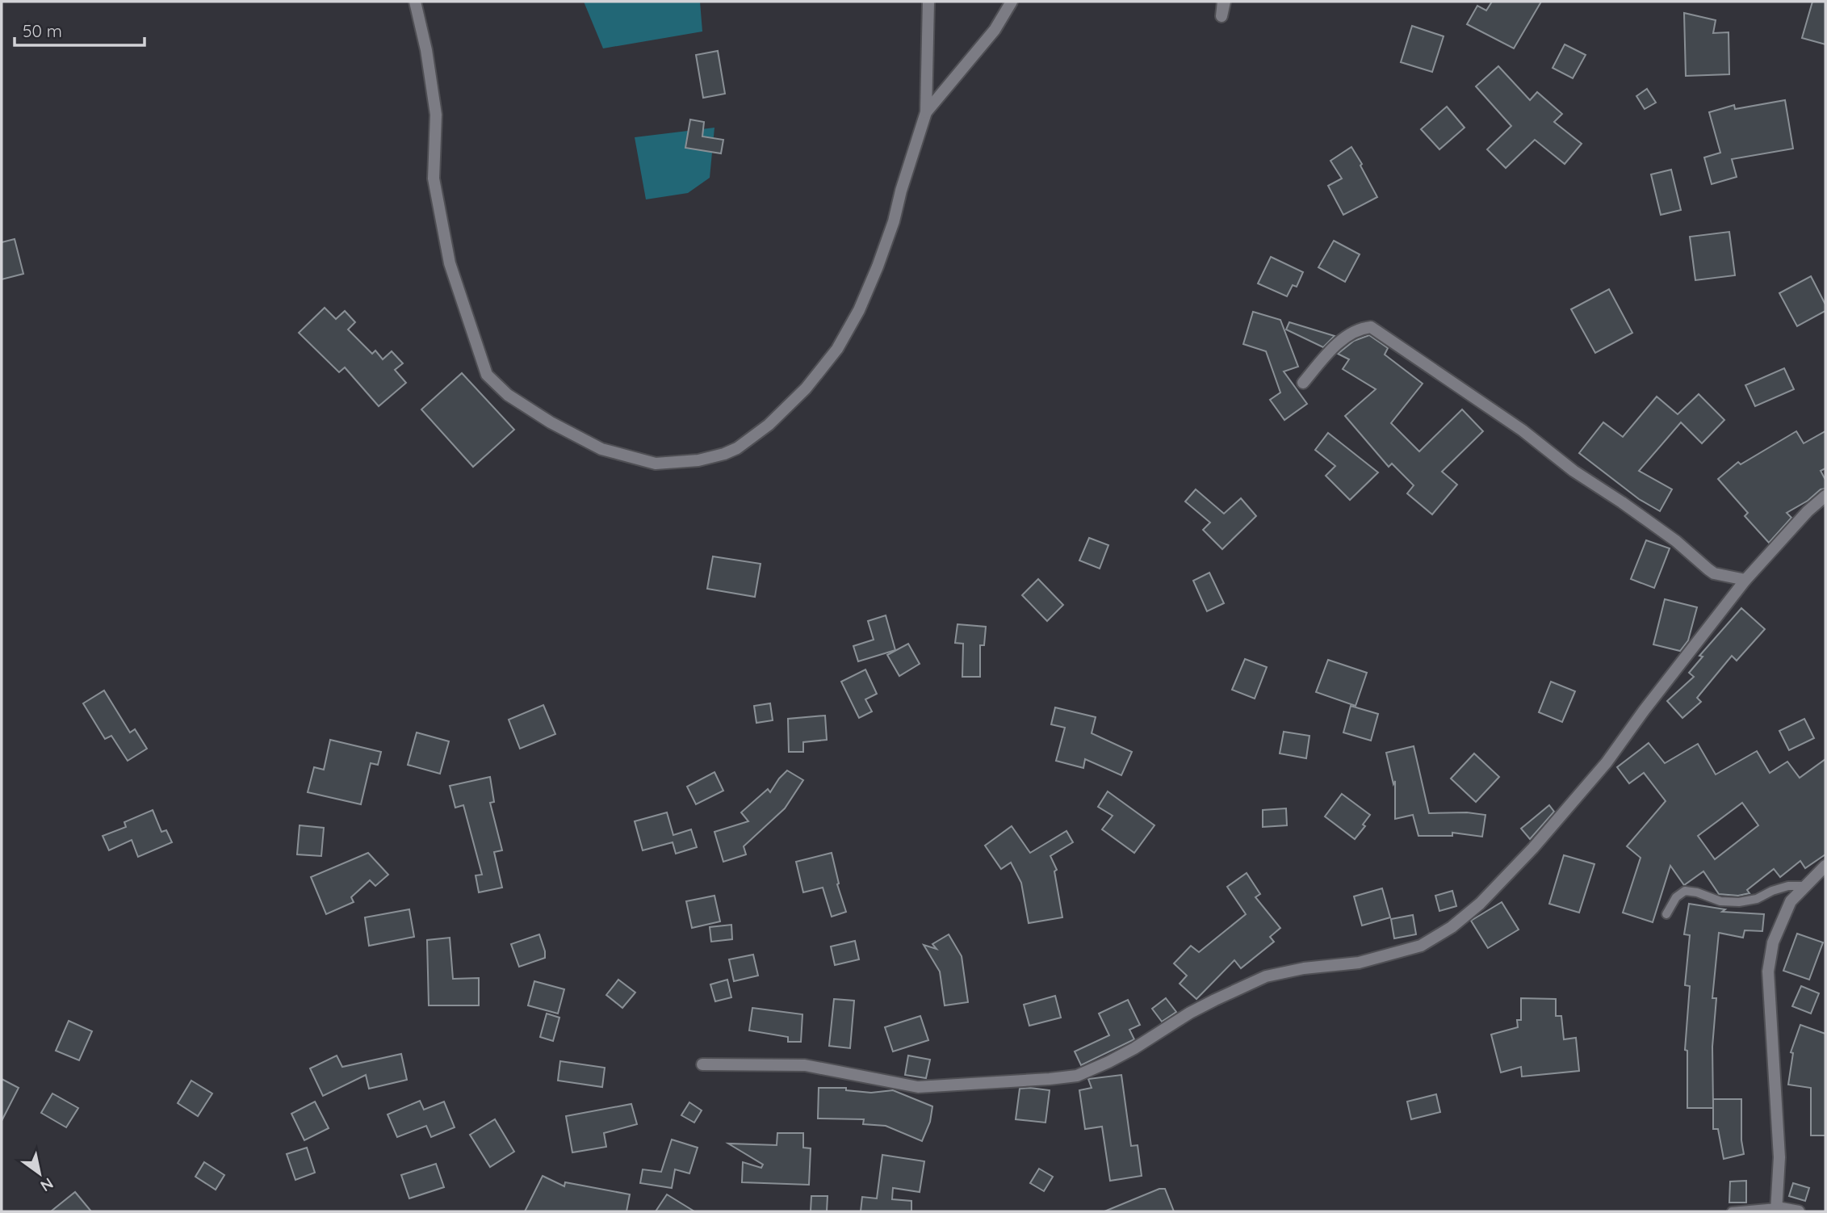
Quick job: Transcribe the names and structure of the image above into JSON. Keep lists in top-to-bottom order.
{
  "scale_bar": "50 m",
  "north": "bottom right"
}
